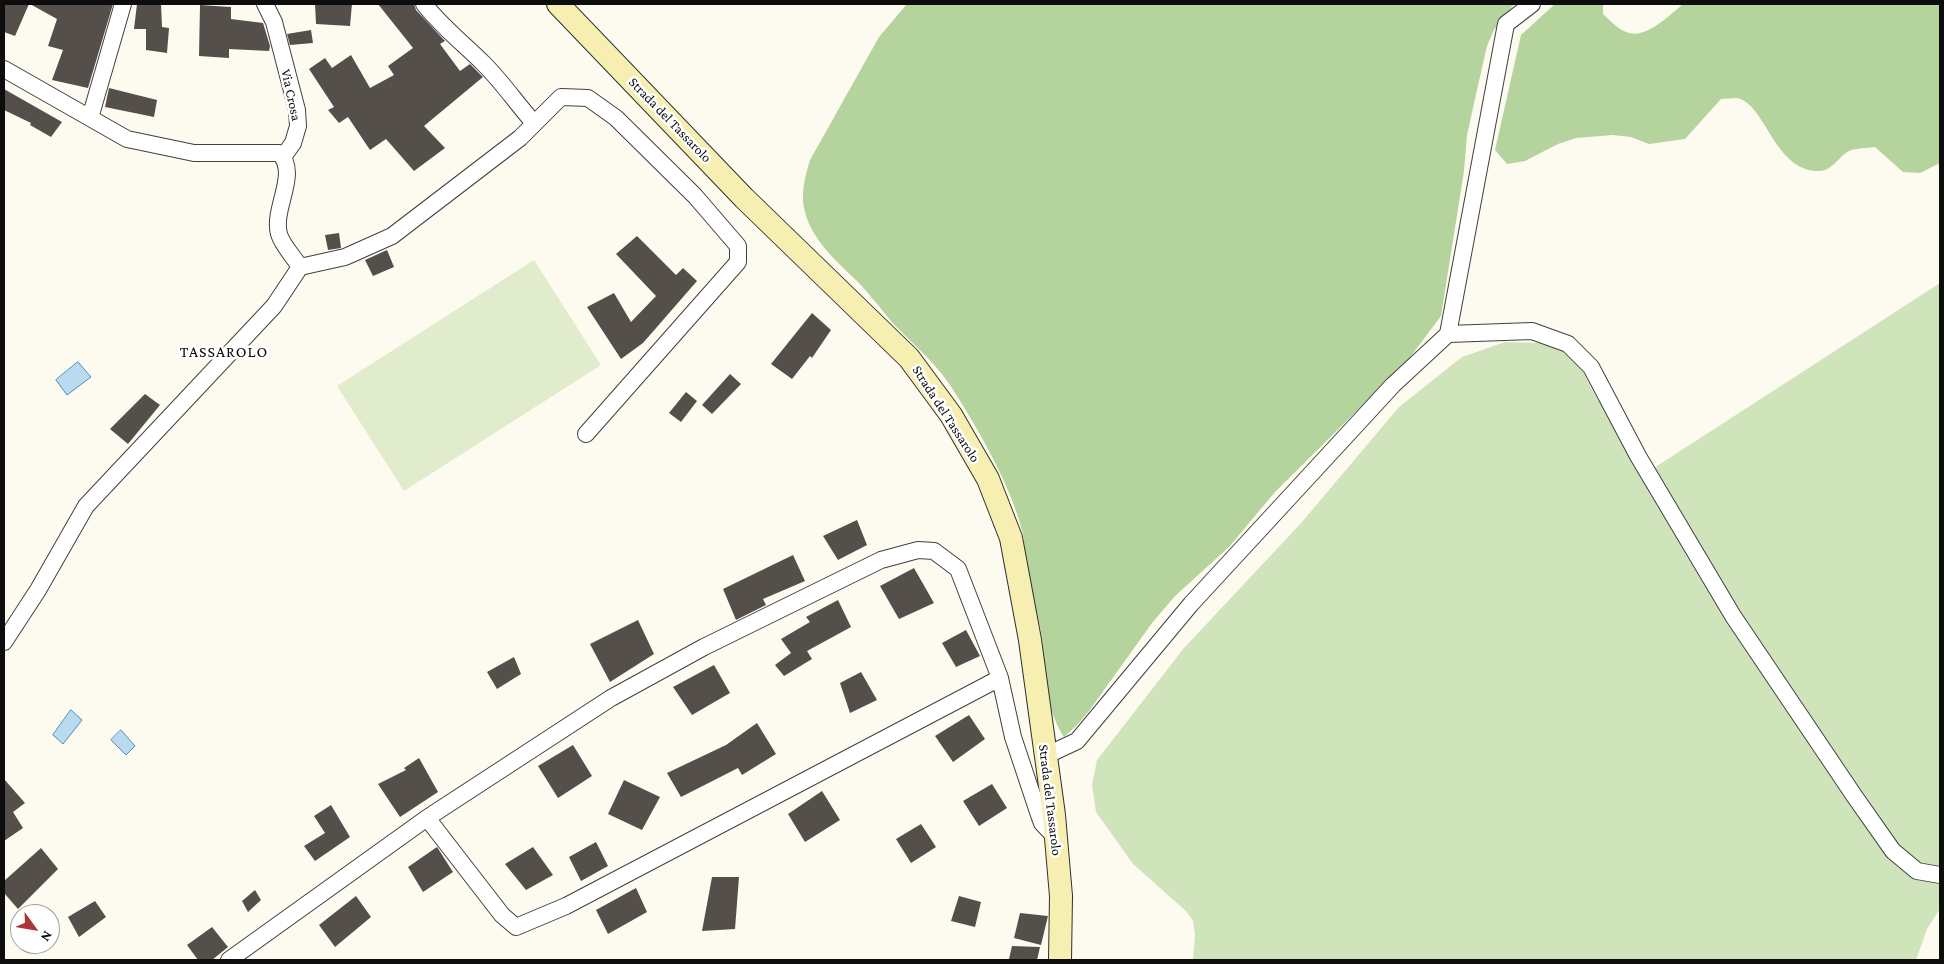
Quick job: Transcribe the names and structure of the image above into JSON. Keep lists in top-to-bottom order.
{
  "streets": {
    "main road": ["Strada del Tassarolo"],
    "street": ["Via Crosa"]
  },
  "districts": ["TASSAROLO"],
  "north": "bottom right"
}
